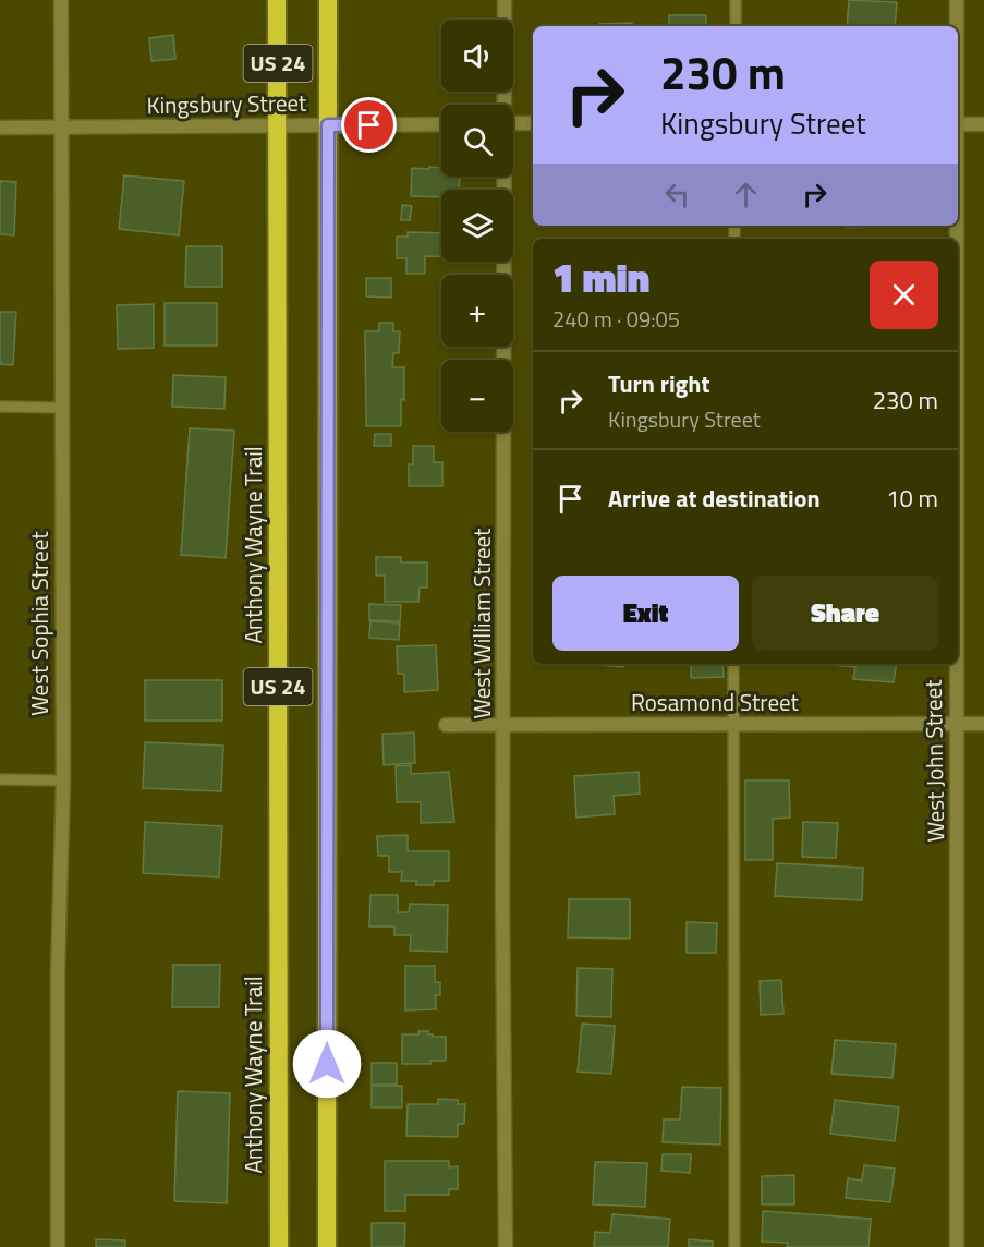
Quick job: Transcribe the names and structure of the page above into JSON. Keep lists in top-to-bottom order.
{
  "streets": {
    "highway": ["US 24", "Anthony Wayne Trail"],
    "street": [
      "Kingsbury Street",
      "West Sophia Street",
      "West William Street",
      "Rosamond Street",
      "West John Street"
    ]
  },
  "crossings": [
    ["US 24", "Kingsbury Street"],
    ["Kingsbury Street", "Anthony Wayne Trail"],
    ["Kingsbury Street", "West Sophia Street"],
    ["West William Street", "Rosamond Street"],
    ["Rosamond Street", "West John Street"]
  ],
  "page": {
    "map_buttons": ["+", "−"],
    "turn": ["230 m", "Kingsbury Street"],
    "heading": ["1 min", "240 m · 09:05"],
    "list": [
      {
        "name": "Turn right",
        "note": "Kingsbury Street",
        "value": "230 m"
      },
      {
        "name": "Arrive at destination",
        "value": "10 m"
      }
    ],
    "buttons": ["Exit", "Share"]
  }
}
